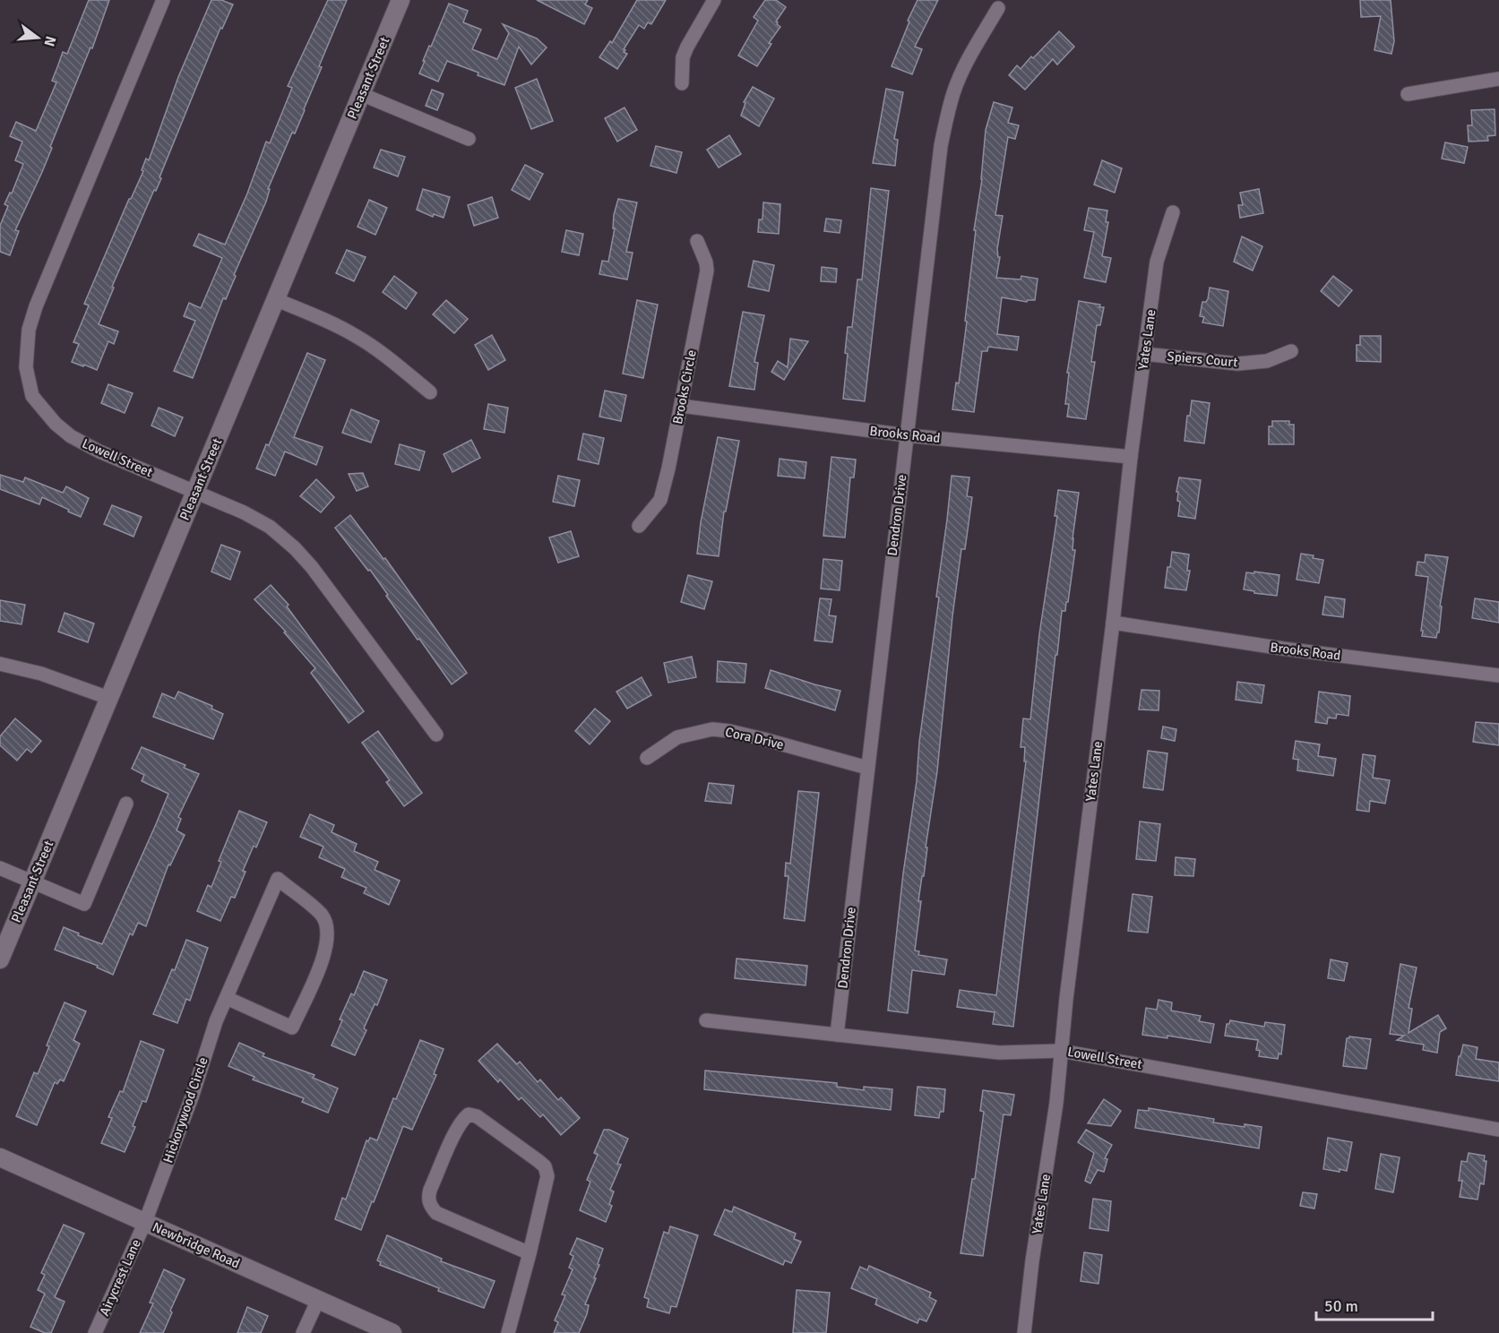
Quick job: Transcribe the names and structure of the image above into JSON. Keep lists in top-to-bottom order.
{
  "streets": {
    "street": [
      "Pleasant Street",
      "Yates Lane",
      "Spiers Court",
      "Brooks Circle",
      "Brooks Road",
      "Lowell Street",
      "Dendron Drive",
      "Cora Drive",
      "Hickorywood Circle",
      "Newbridge Road",
      "Airycrest Lane"
    ]
  },
  "crossings": [
    ["Pleasant Street", "Lowell Street"],
    ["Yates Lane", "Spiers Court"],
    ["Yates Lane", "Brooks Road"],
    ["Yates Lane", "Lowell Street"],
    ["Brooks Circle", "Brooks Road"],
    ["Brooks Road", "Dendron Drive"],
    ["Lowell Street", "Dendron Drive"],
    ["Dendron Drive", "Cora Drive"],
    ["Hickorywood Circle", "Newbridge Road"],
    ["Hickorywood Circle", "Airycrest Lane"],
    ["Newbridge Road", "Airycrest Lane"]
  ],
  "scale_bar": "50 m",
  "north": "right"
}
